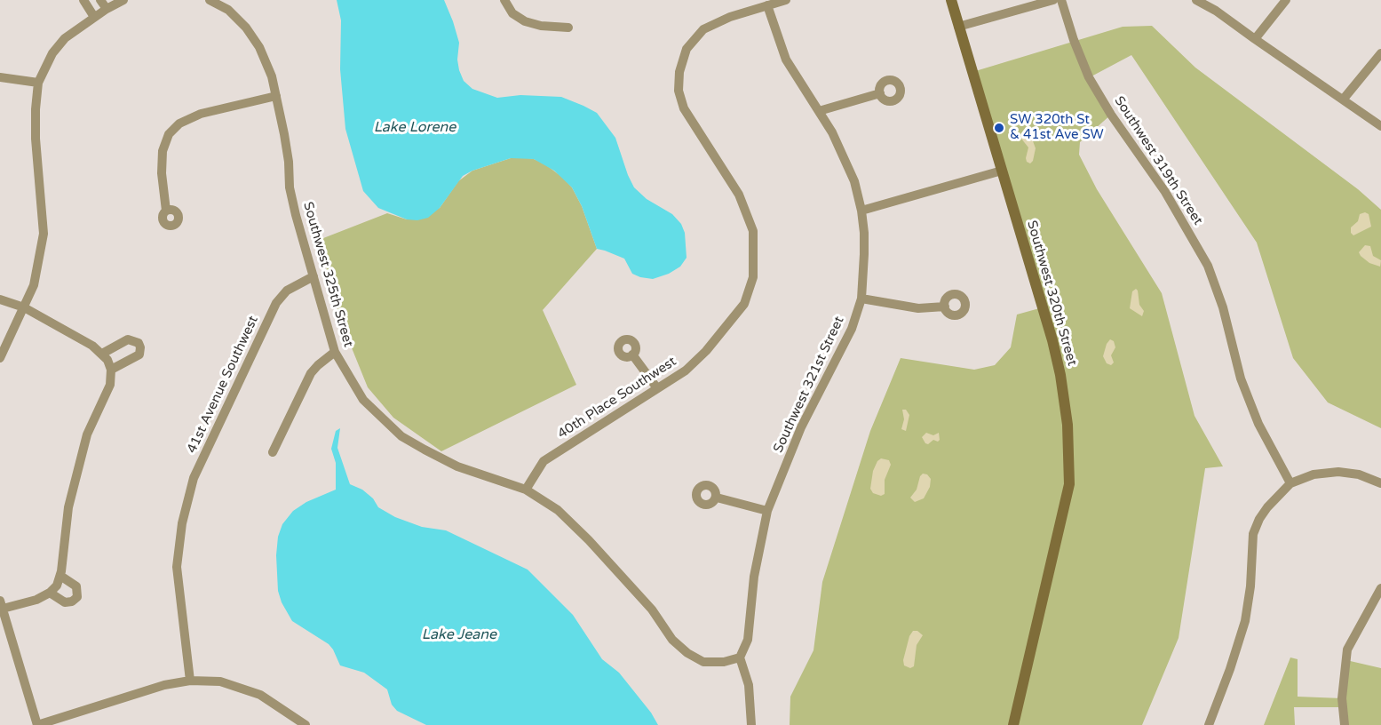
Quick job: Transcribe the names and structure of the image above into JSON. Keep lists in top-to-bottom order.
{
  "streets": {
    "main road": ["Southwest 320th Street"],
    "street": [
      "Southwest 319th Street",
      "Southwest 325th Street",
      "41st Avenue Southwest",
      "Southwest 321st Street",
      "40th Place Southwest"
    ]
  },
  "crossings": [
    ["Southwest 325th Street", "41st Avenue Southwest"],
    ["Southwest 325th Street", "Southwest 321st Street"],
    ["Southwest 325th Street", "40th Place Southwest"],
    ["Southwest 321st Street", "40th Place Southwest"]
  ],
  "water": ["Lake Lorene", "Lake Jeane"],
  "places": ["SW 320th St & 41st Ave SW"]
}
